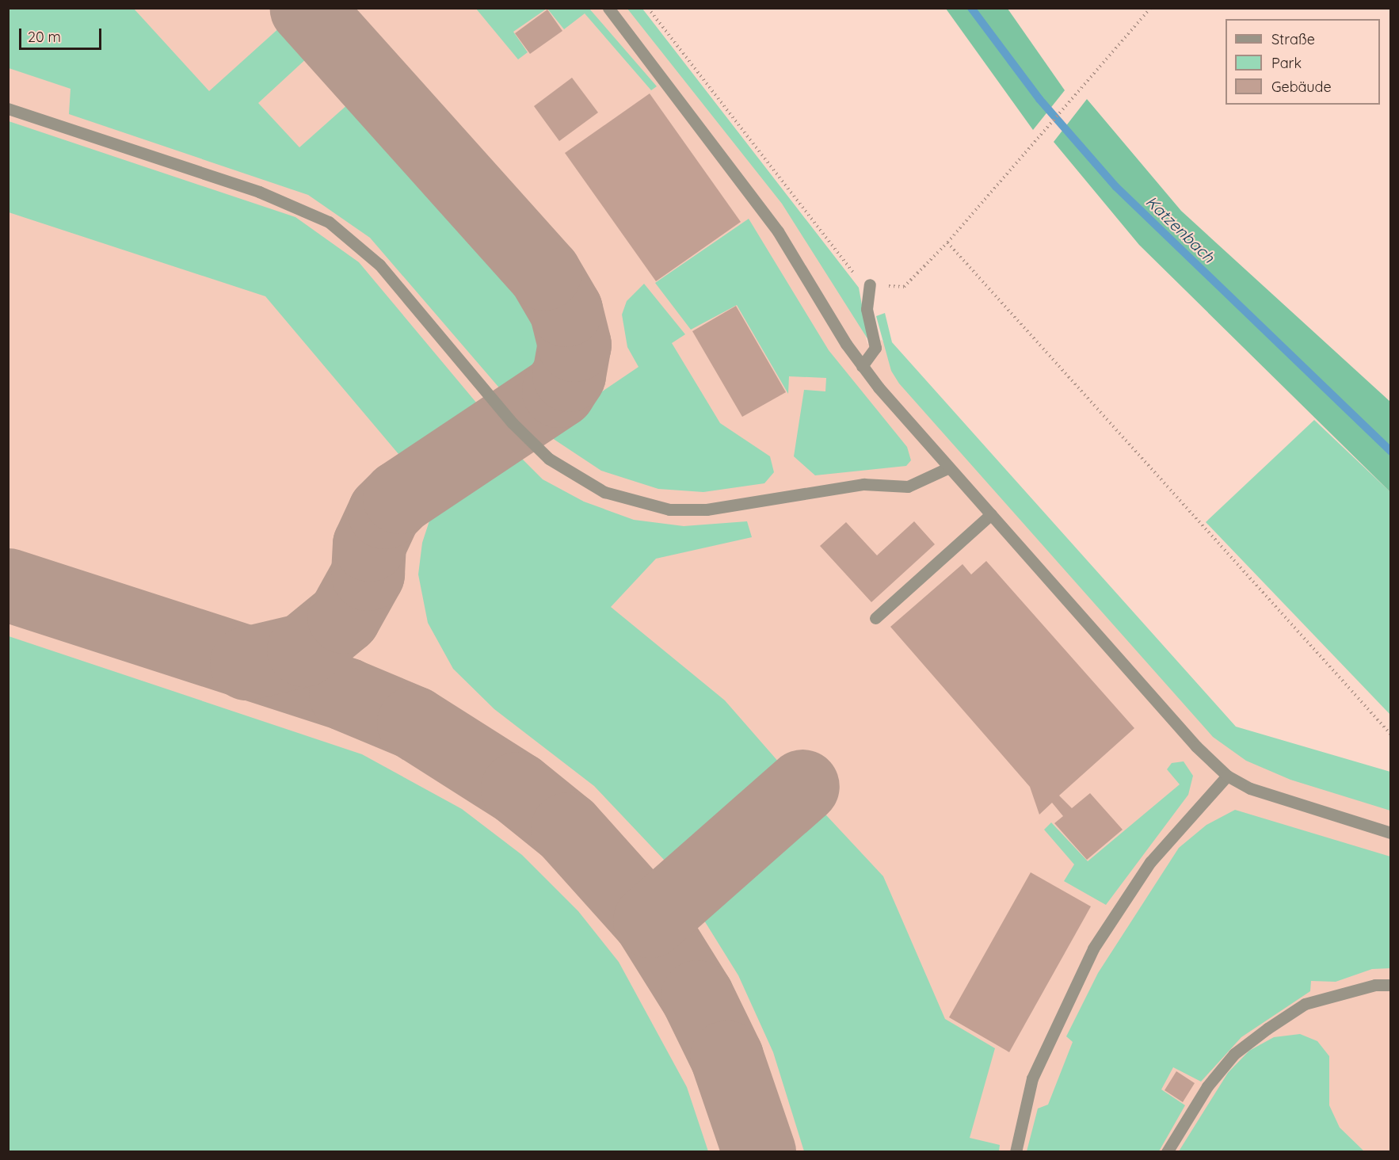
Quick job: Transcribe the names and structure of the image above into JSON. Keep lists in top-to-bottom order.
{
  "water": ["Katzenbach"],
  "legend": ["Straße", "Park", "Gebäude"],
  "scale_bar": "20 m"
}
